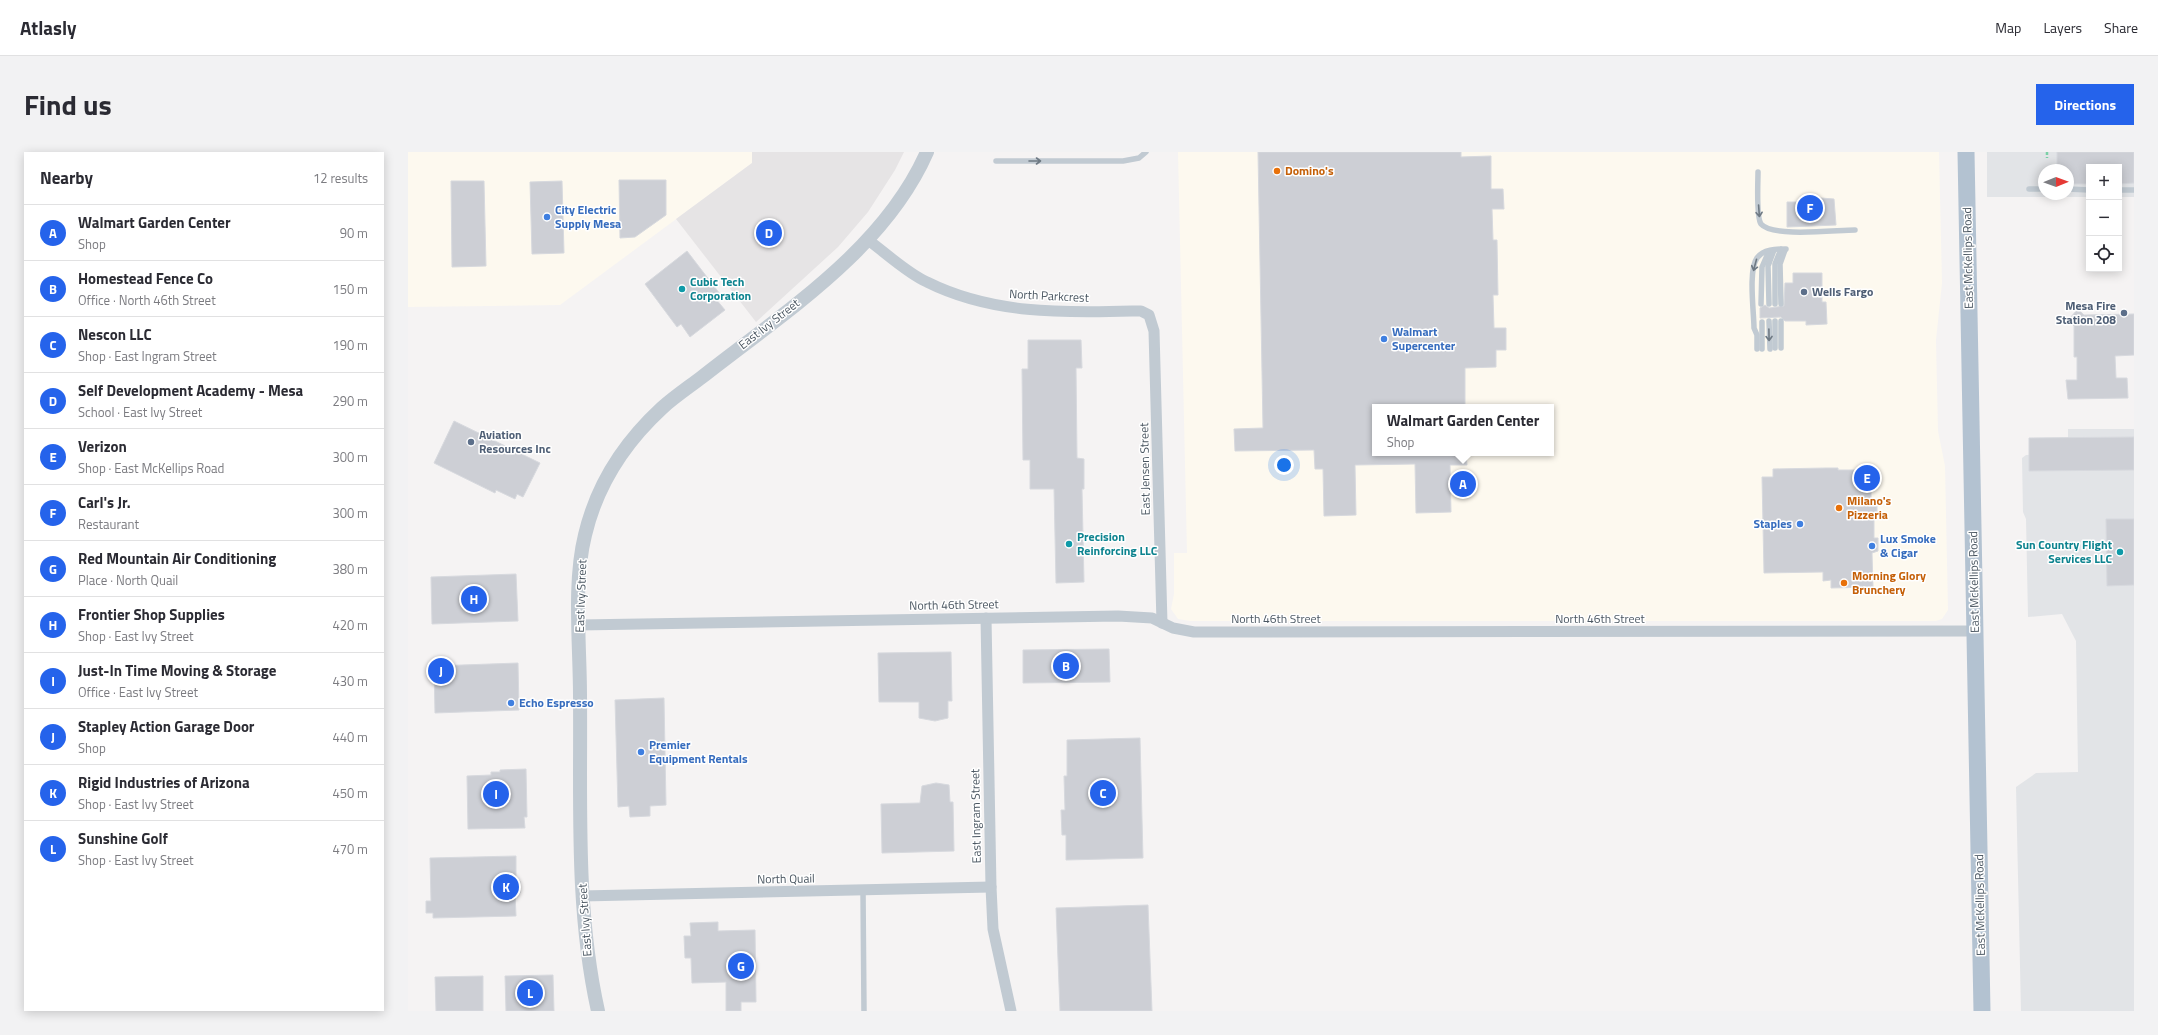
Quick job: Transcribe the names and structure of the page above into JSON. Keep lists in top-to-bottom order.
{
  "streets": {
    "main road": ["East McKellips Road"],
    "street": [
      "North Parkcrest",
      "East Ivy Street",
      "East Jensen Street",
      "North 46th Street",
      "East Ingram Street",
      "North Quail"
    ]
  },
  "crossings": [
    ["East McKellips Road", "North 46th Street"],
    ["North Parkcrest", "East Ivy Street"],
    ["North Parkcrest", "East Jensen Street"],
    ["East Ivy Street", "North 46th Street"],
    ["East Ivy Street", "North Quail"],
    ["East Jensen Street", "North 46th Street"],
    ["North 46th Street", "East Ingram Street"],
    ["East Ingram Street", "North Quail"]
  ],
  "places": [
    "Domino's",
    "City Electric Supply Mesa",
    "Cubic Tech Corporation",
    "Wells Fargo",
    "Mesa Fire Station 208",
    "Walmart Supercenter",
    "Aviation Resources Inc",
    "Milano's Pizzeria",
    "Staples",
    "Precision Reinforcing LLC",
    "Lux Smoke & Cigar",
    "Sun Country Flight Services LLC",
    "Morning Glory Brunchery",
    "Echo Espresso",
    "Premier Equipment Rentals"
  ],
  "north": "right",
  "page": {
    "header": "Atlasly",
    "nav": ["Map", "Layers", "Share"],
    "title": "Find us",
    "buttons": "Directions",
    "heading": ["Nearby", "12 results"],
    "map_buttons": ["+", "−"],
    "pins": [
      "F",
      "D",
      "E",
      "A",
      "H",
      "B",
      "J",
      "C",
      "I",
      "K",
      "G",
      "L"
    ],
    "list": [
      {
        "mark": "A",
        "name": "Walmart Garden Center",
        "note": "Shop",
        "value": "90 m"
      },
      {
        "mark": "B",
        "name": "Homestead Fence Co",
        "note": "Office · North 46th Street",
        "value": "150 m"
      },
      {
        "mark": "C",
        "name": "Nescon LLC",
        "note": "Shop · East Ingram Street",
        "value": "190 m"
      },
      {
        "mark": "D",
        "name": "Self Development Academy - Mesa",
        "note": "School · East Ivy Street",
        "value": "290 m"
      },
      {
        "mark": "E",
        "name": "Verizon",
        "note": "Shop · East McKellips Road",
        "value": "300 m"
      },
      {
        "mark": "F",
        "name": "Carl's Jr.",
        "note": "Restaurant",
        "value": "300 m"
      },
      {
        "mark": "G",
        "name": "Red Mountain Air Conditioning",
        "note": "Place · North Quail",
        "value": "380 m"
      },
      {
        "mark": "H",
        "name": "Frontier Shop Supplies",
        "note": "Shop · East Ivy Street",
        "value": "420 m"
      },
      {
        "mark": "I",
        "name": "Just-In Time Moving & Storage",
        "note": "Office · East Ivy Street",
        "value": "430 m"
      },
      {
        "mark": "J",
        "name": "Stapley Action Garage Door",
        "note": "Shop",
        "value": "440 m"
      },
      {
        "mark": "K",
        "name": "Rigid Industries of Arizona",
        "note": "Shop · East Ivy Street",
        "value": "450 m"
      },
      {
        "mark": "L",
        "name": "Sunshine Golf",
        "note": "Shop · East Ivy Street",
        "value": "470 m"
      }
    ],
    "popup": ["Walmart Garden Center", "Shop"]
  }
}
